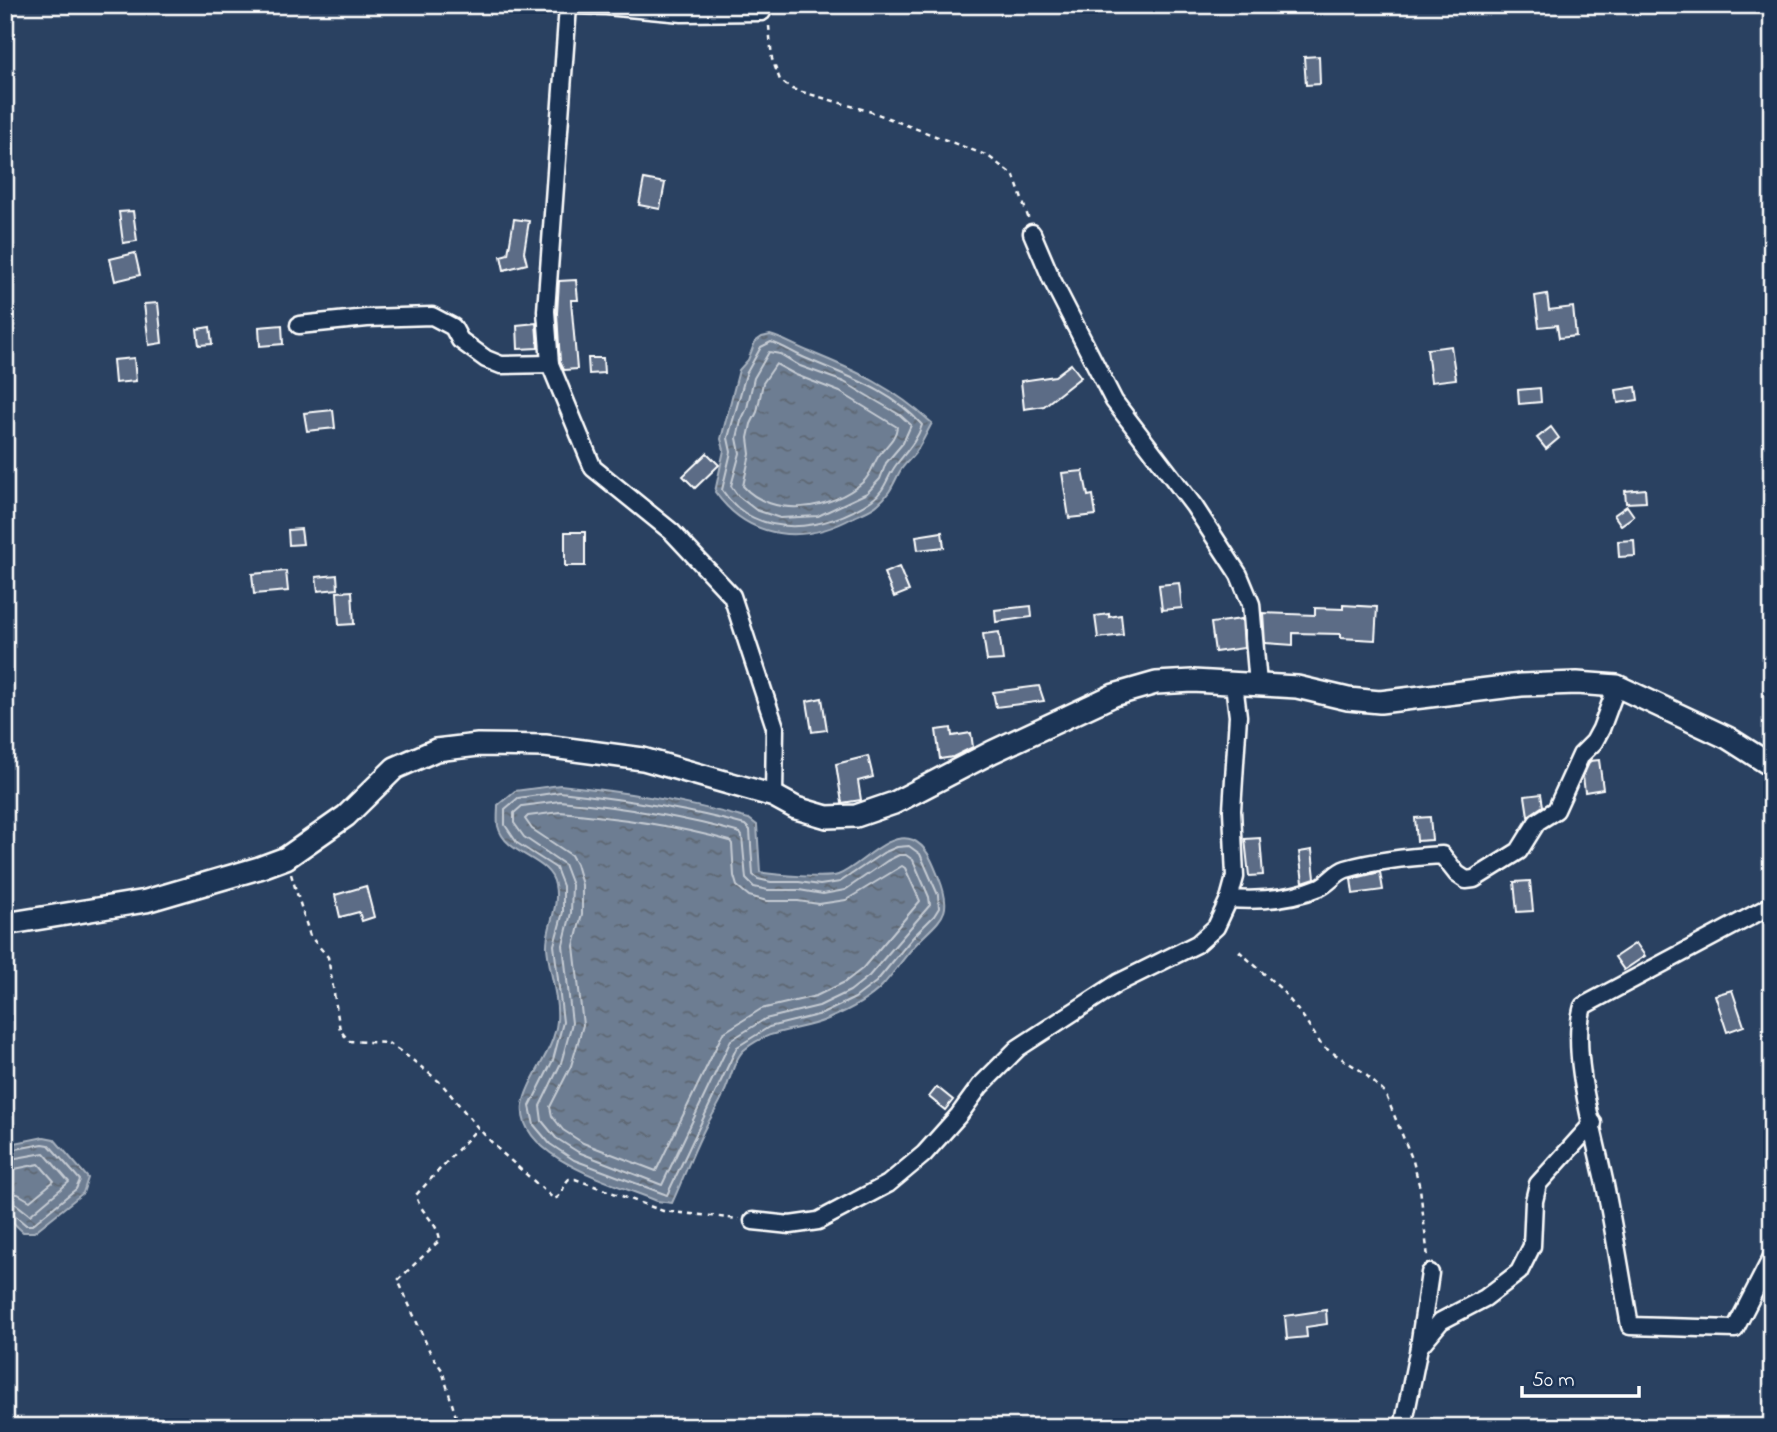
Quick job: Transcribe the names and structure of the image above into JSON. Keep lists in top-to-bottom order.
{
  "scale_bar": "50 m"
}
